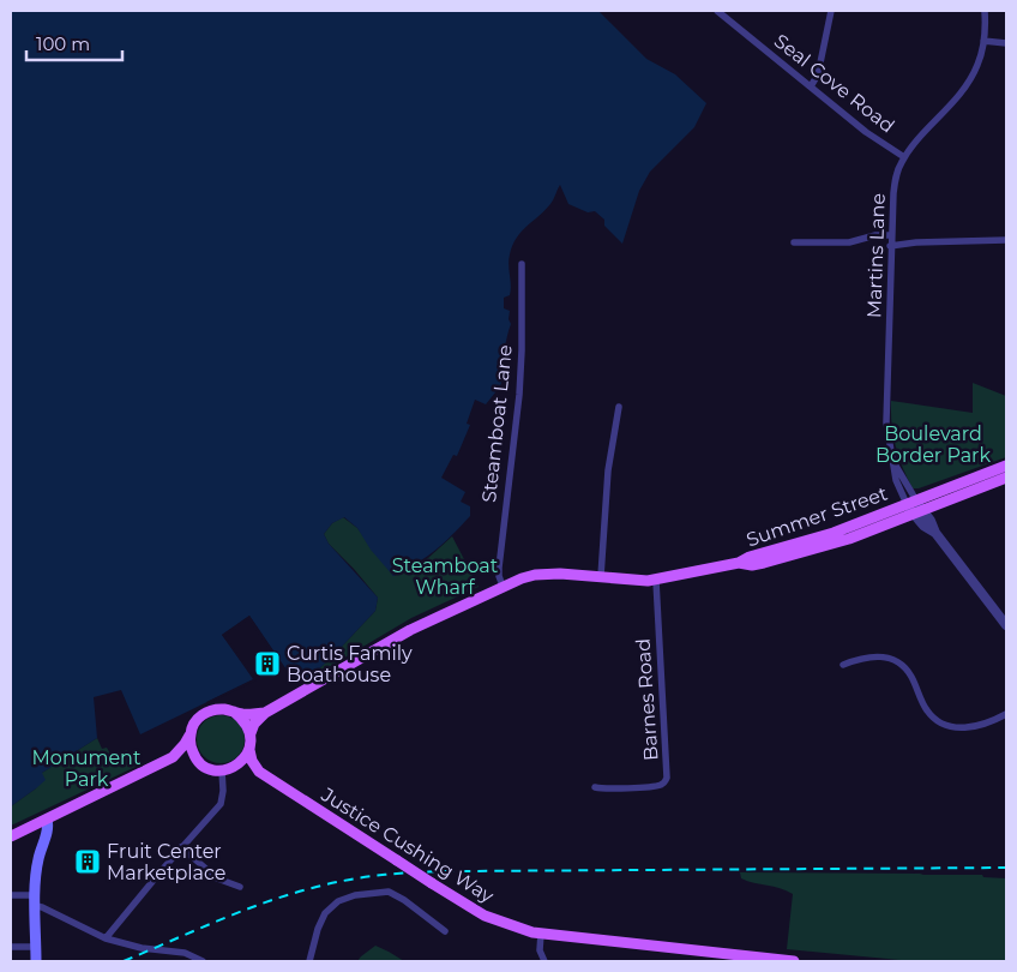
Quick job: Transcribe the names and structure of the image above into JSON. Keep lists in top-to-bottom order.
{
  "streets": {
    "main road": ["Summer Street", "Justice Cushing Way"],
    "street": [
      "Seal Cove Road",
      "Martins Lane",
      "Steamboat Lane",
      "Barnes Road"
    ]
  },
  "crossings": [
    ["Seal Cove Road", "Martins Lane"],
    ["Martins Lane", "Summer Street"],
    ["Steamboat Lane", "Summer Street"],
    ["Summer Street", "Barnes Road"],
    ["Summer Street", "Justice Cushing Way"]
  ],
  "parks": ["Boulevard Border Park", "Steamboat Wharf", "Monument Park"],
  "places": {
    "building": ["Curtis Family Boathouse", "Fruit Center Marketplace"]
  },
  "scale_bar": "100 m"
}
